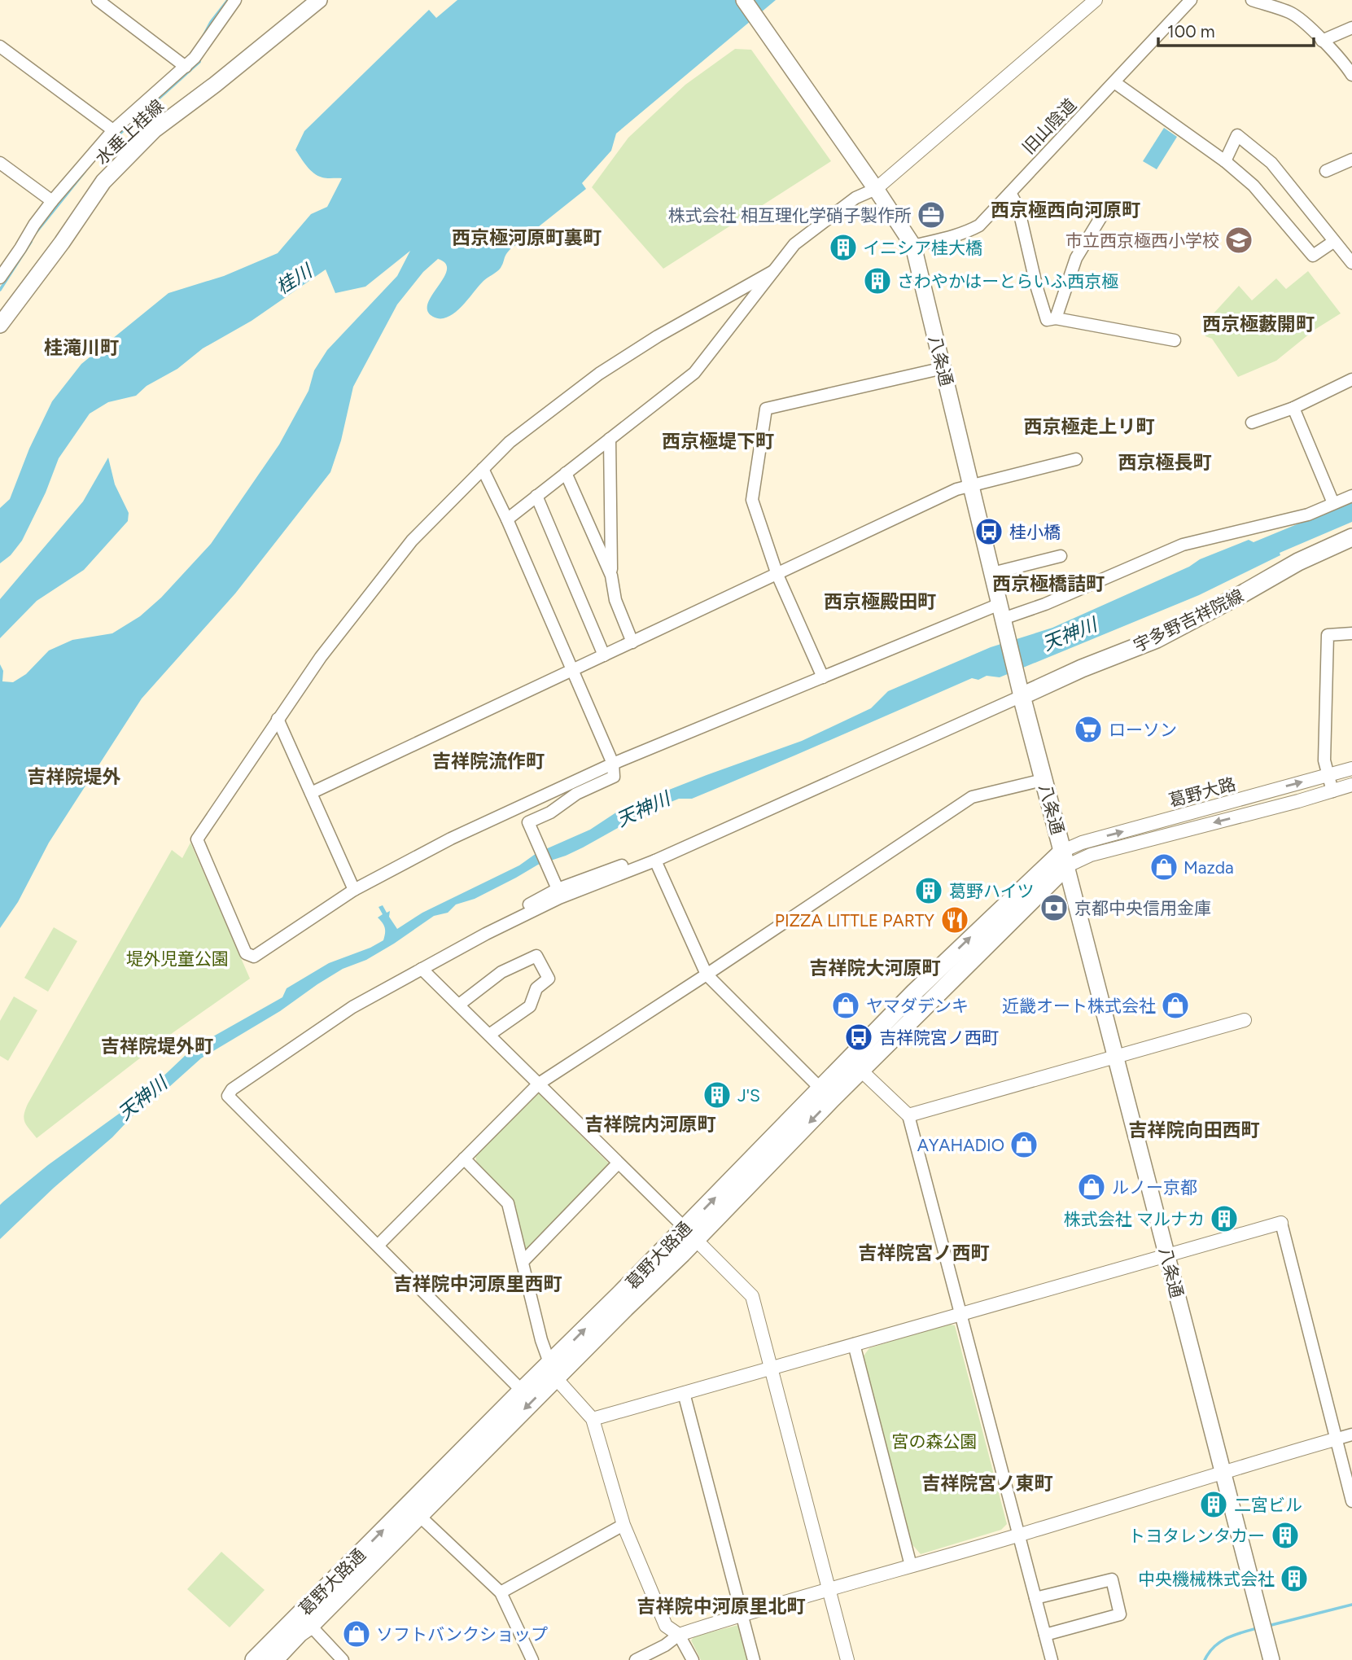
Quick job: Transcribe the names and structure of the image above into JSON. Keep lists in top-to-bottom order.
{
  "streets": {
    "main road": [
      "水垂上桂線",
      "八条通",
      "宇多野吉祥院線",
      "葛野大路通"
    ],
    "street": ["旧山陰道", "葛野大路"]
  },
  "crossings": [
    ["旧山陰道", "八条通"],
    ["八条通", "宇多野吉祥院線"],
    ["八条通", "葛野大路"],
    ["八条通", "葛野大路通"],
    ["葛野大路", "葛野大路通"]
  ],
  "districts": [
    "西京極西向河原町",
    "西京極河原町裏町",
    "西京極藪開町",
    "桂滝川町",
    "西京極走上リ町",
    "西京極堤下町",
    "西京極長町",
    "西京極橋詰町",
    "西京極殿田町",
    "吉祥院流作町",
    "吉祥院堤外",
    "吉祥院大河原町",
    "吉祥院堤外町",
    "吉祥院内河原町",
    "吉祥院向田西町",
    "吉祥院宮ノ西町",
    "吉祥院中河原里西町",
    "吉祥院宮ノ東町",
    "吉祥院中河原里北町"
  ],
  "water": ["桂川", "天神川"],
  "parks": ["堤外児童公園", "宮の森公園"],
  "places": {
    "office": ["株式会社 相互理化学硝子製作所"],
    "school or university": ["市立西京極西小学校"],
    "building": [
      "イニシア桂大橋",
      "さわやかはーとらいふ西京極",
      "葛野ハイツ",
      "J'S",
      "株式会社 マルナカ",
      "二宮ビル",
      "トヨタレンタカー",
      "中央機械株式会社"
    ],
    "bus stop": ["桂小橋", "吉祥院宮ノ西町"],
    "supermarket": ["ローソン"],
    "shop": [
      "Mazda",
      "ヤマダデンキ",
      "近畿オート株式会社",
      "AYAHADIO",
      "ルノー京都",
      "ソフトバンクショップ"
    ],
    "bank": ["京都中央信用金庫"],
    "restaurant": ["PIZZA LITTLE PARTY"]
  },
  "scale_bar": "100 m"
}
